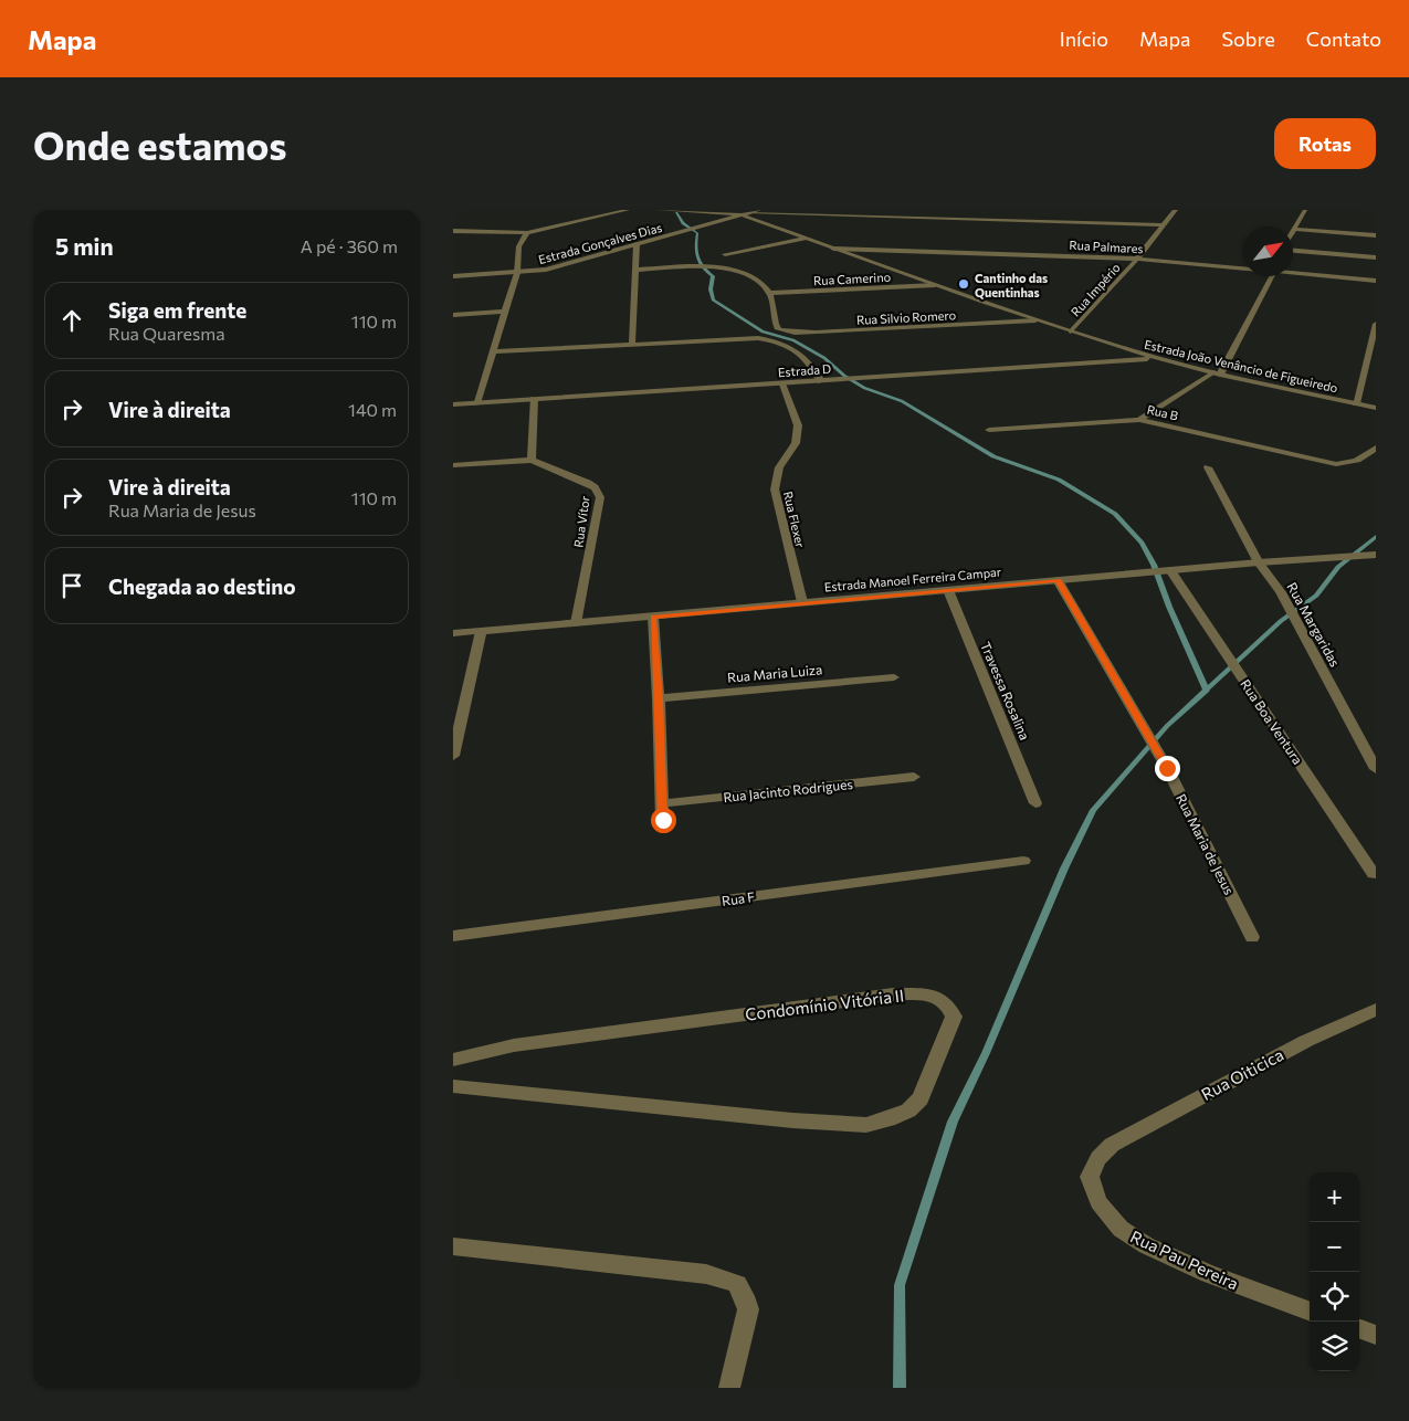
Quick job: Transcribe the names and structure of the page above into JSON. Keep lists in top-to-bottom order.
{
  "streets": {
    "street": [
      "Estrada Gonçalves Dias",
      "Rua Palmares",
      "Rua Camerino",
      "Rua Império",
      "Rua Silvio Romero",
      "Estrada João Venâncio de Figueiredo",
      "Estrada D",
      "Rua B",
      "Rua Flexer",
      "Rua Vítor",
      "Estrada Manoel Ferreira Campar",
      "Rua Margaridas",
      "Rua Maria Luiza",
      "Travessa Rosalina",
      "Rua Boa Ventura",
      "Rua Jacinto Rodrigues",
      "Rua Maria de Jesus",
      "Rua F",
      "Condomínio Vitória II",
      "Rua Oiticica",
      "Rua Pau Pereira"
    ]
  },
  "crossings": [
    ["Estrada Gonçalves Dias", "Estrada João Venâncio de Figueiredo"],
    ["Rua Palmares", "Rua Império"],
    ["Rua Palmares", "Estrada João Venâncio de Figueiredo"],
    ["Rua Camerino", "Rua Silvio Romero"],
    ["Rua Camerino", "Estrada João Venâncio de Figueiredo"],
    ["Rua Império", "Estrada João Venâncio de Figueiredo"],
    ["Rua Silvio Romero", "Estrada João Venâncio de Figueiredo"],
    ["Estrada João Venâncio de Figueiredo", "Estrada D"],
    ["Estrada D", "Rua Flexer"],
    ["Rua Flexer", "Estrada Manoel Ferreira Campar"],
    ["Rua Vítor", "Estrada Manoel Ferreira Campar"],
    ["Estrada Manoel Ferreira Campar", "Rua Margaridas"],
    ["Estrada Manoel Ferreira Campar", "Travessa Rosalina"],
    ["Estrada Manoel Ferreira Campar", "Rua Boa Ventura"],
    ["Estrada Manoel Ferreira Campar", "Rua Maria de Jesus"],
    ["Rua Oiticica", "Rua Pau Pereira"]
  ],
  "places": ["Cantinho das Quentinhas"],
  "north": "top right",
  "page": {
    "header": "Mapa",
    "nav": [
      "Início",
      "Mapa",
      "Sobre",
      "Contato"
    ],
    "buttons": "Rotas",
    "title": "Onde estamos",
    "heading": ["5 min", "A pé · 360 m"],
    "list": [
      ["Siga em frente", "Rua Quaresma", "110 m"],
      ["Vire à direita", "140 m"],
      ["Vire à direita", "Rua Maria de Jesus", "110 m"],
      "Chegada ao destino"
    ],
    "map_buttons": ["+", "−"]
  }
}
